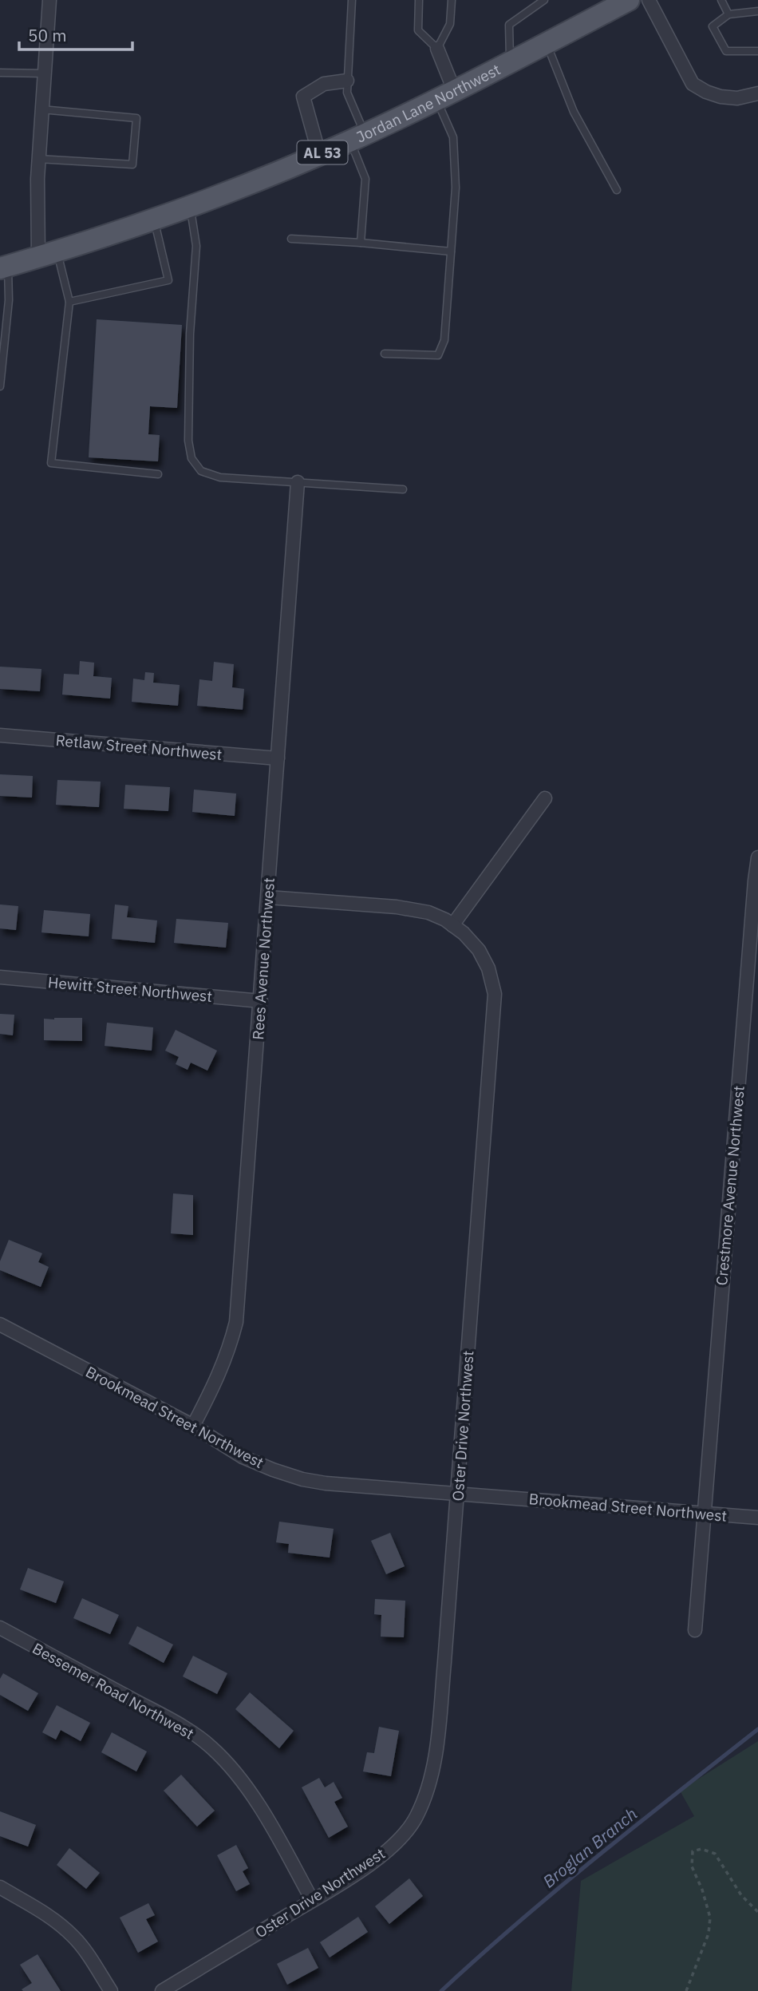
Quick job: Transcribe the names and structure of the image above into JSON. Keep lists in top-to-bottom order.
{
  "streets": {
    "main road": ["Jordan Lane Northwest", "AL 53"],
    "street": [
      "Retlaw Street Northwest",
      "Rees Avenue Northwest",
      "Hewitt Street Northwest",
      "Crestmore Avenue Northwest",
      "Brookmead Street Northwest",
      "Oster Drive Northwest",
      "Bessemer Road Northwest"
    ]
  },
  "crossings": [
    ["Retlaw Street Northwest", "Rees Avenue Northwest"],
    ["Rees Avenue Northwest", "Hewitt Street Northwest"],
    ["Rees Avenue Northwest", "Brookmead Street Northwest"],
    ["Rees Avenue Northwest", "Oster Drive Northwest"],
    ["Crestmore Avenue Northwest", "Brookmead Street Northwest"],
    ["Brookmead Street Northwest", "Oster Drive Northwest"],
    ["Oster Drive Northwest", "Bessemer Road Northwest"]
  ],
  "water": ["Broglan Branch"],
  "scale_bar": "50 m"
}
